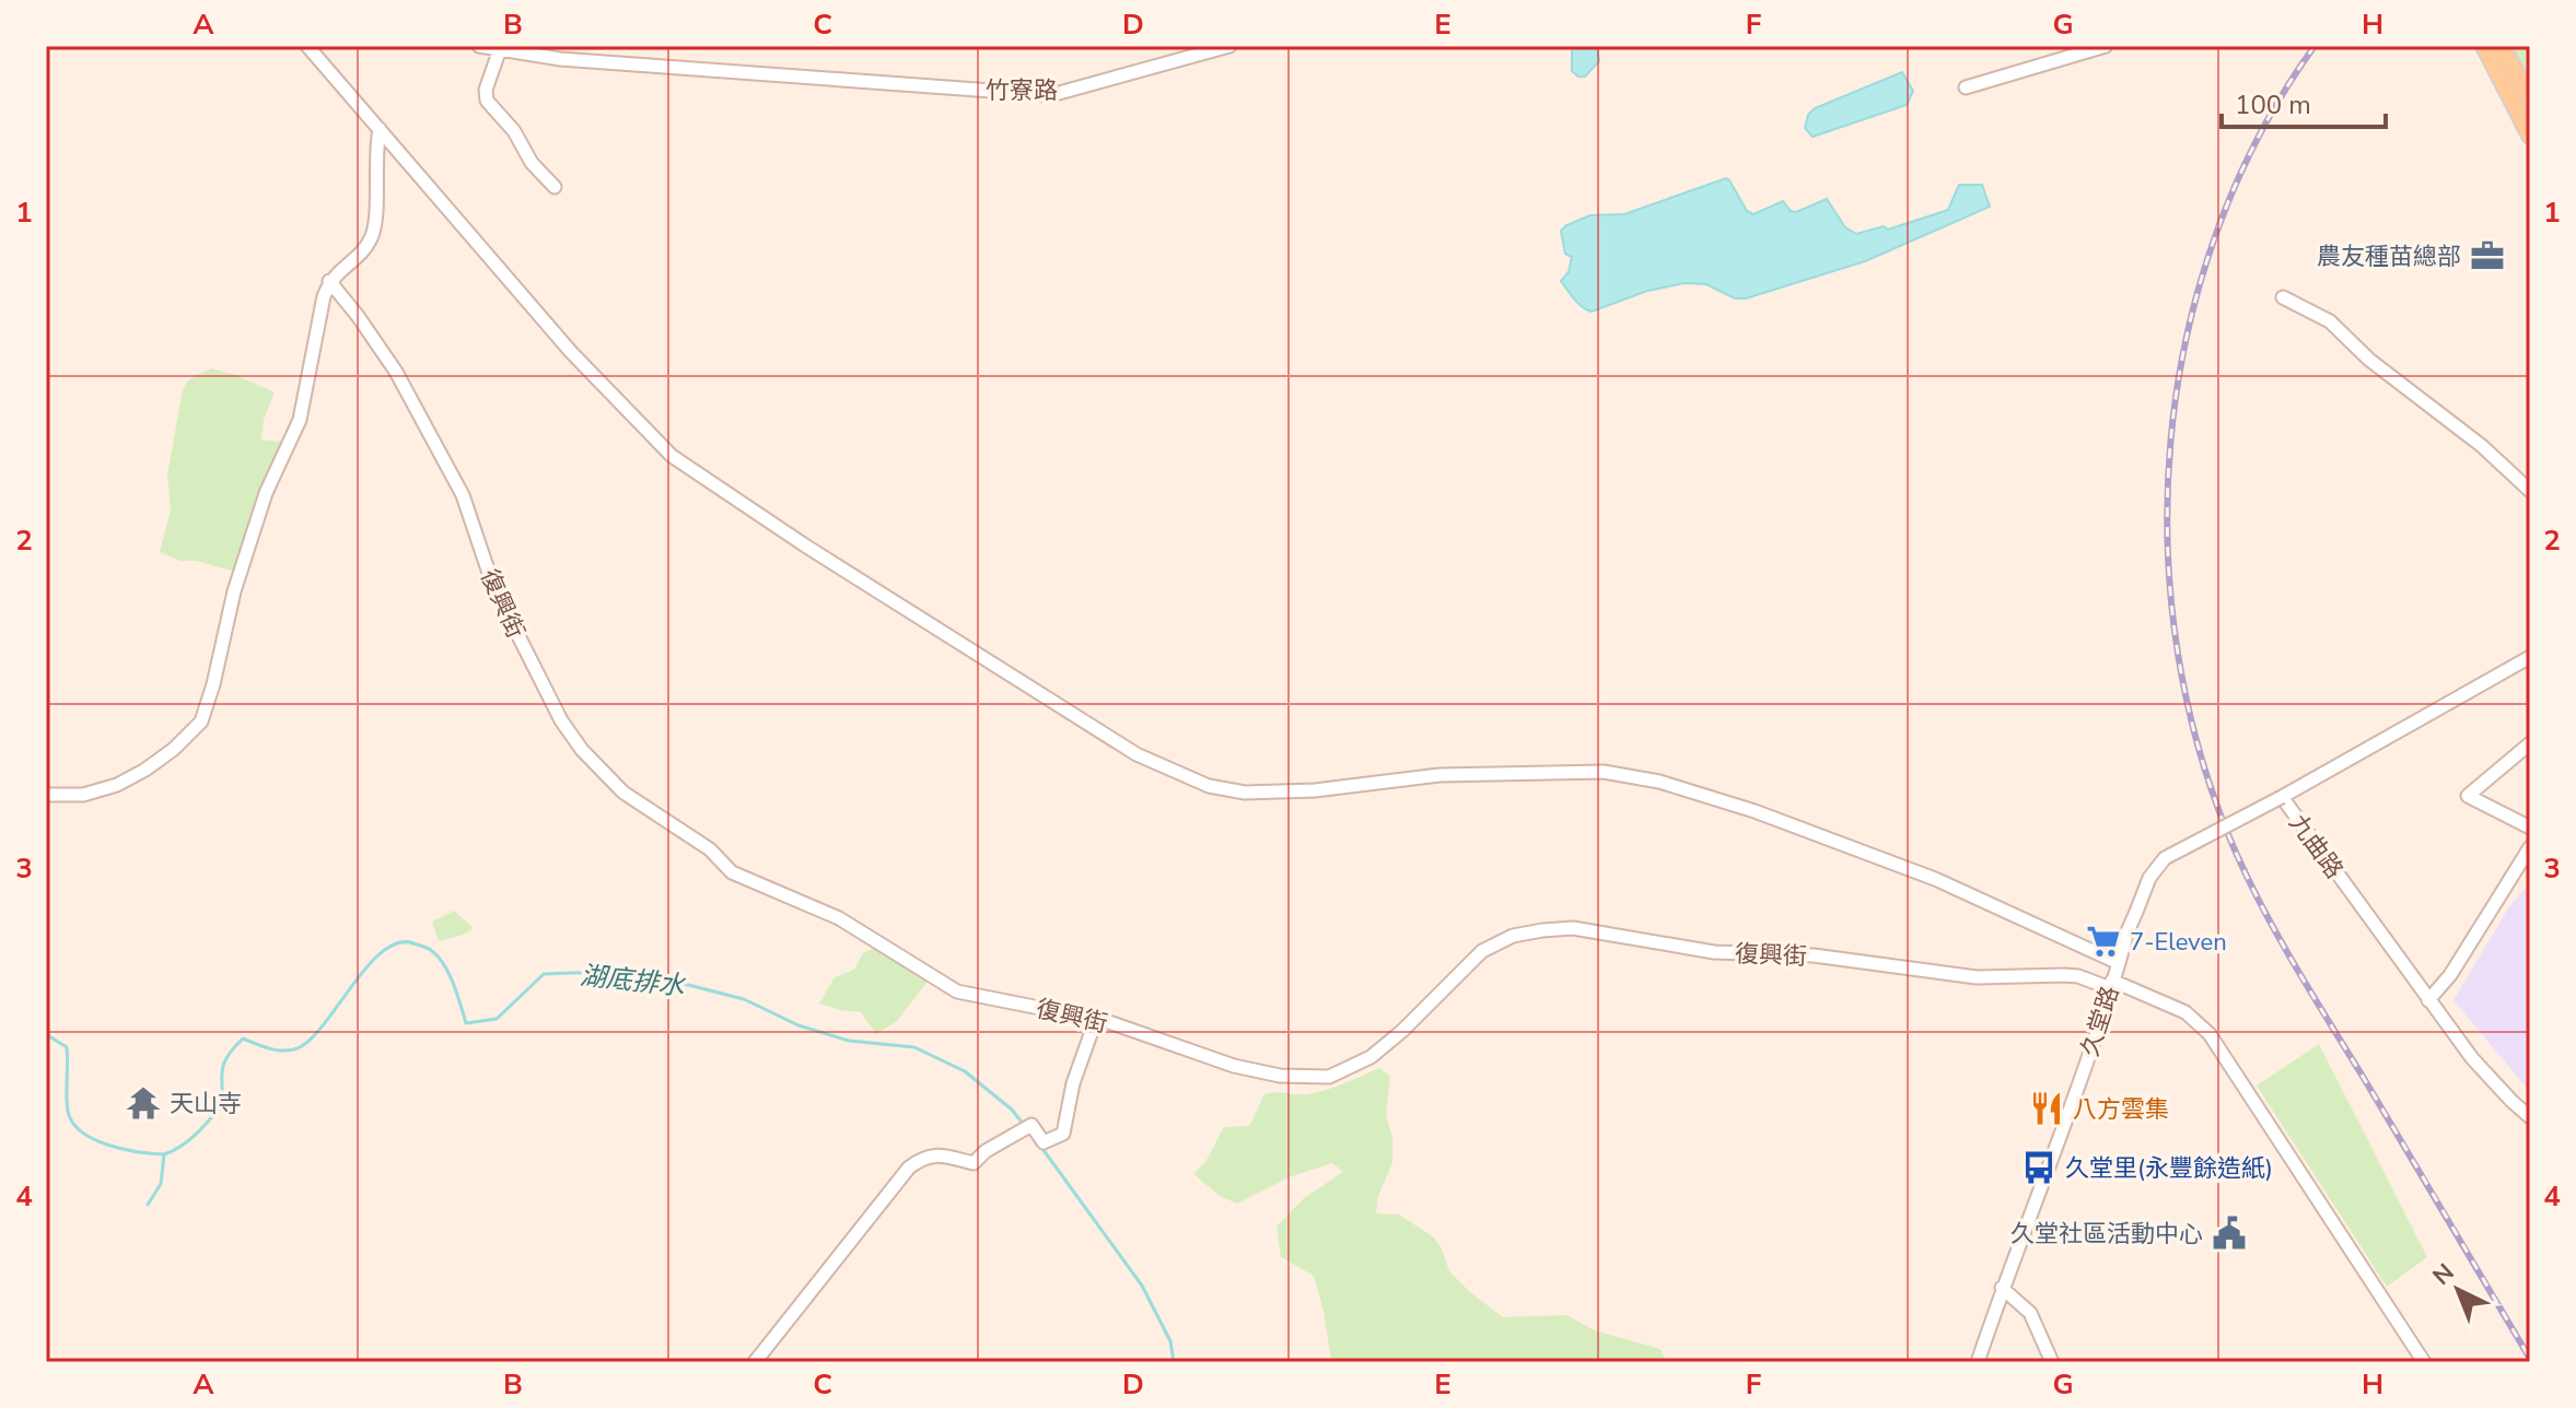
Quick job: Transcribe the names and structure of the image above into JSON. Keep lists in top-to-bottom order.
{
  "streets": {
    "street": [
      "竹寮路",
      "復興街",
      "九曲路",
      "久堂路"
    ]
  },
  "crossings": [
    ["復興街", "久堂路"],
    ["九曲路", "久堂路"]
  ],
  "water": ["湖底排水"],
  "places": {
    "office": ["農友種苗總部"],
    "supermarket": ["7-Eleven"],
    "temple": ["天山寺"],
    "restaurant": ["八方雲集"],
    "bus stop": ["久堂里(永豐餘造紙)"],
    "public building": ["久堂社區活動中心"]
  },
  "scale_bar": "100 m",
  "north": "top left",
  "grid": {
    "columns": [
      "A",
      "B",
      "C",
      "D",
      "E",
      "F",
      "G",
      "H"
    ],
    "rows": [
      "1",
      "2",
      "3",
      "4"
    ]
  }
}
